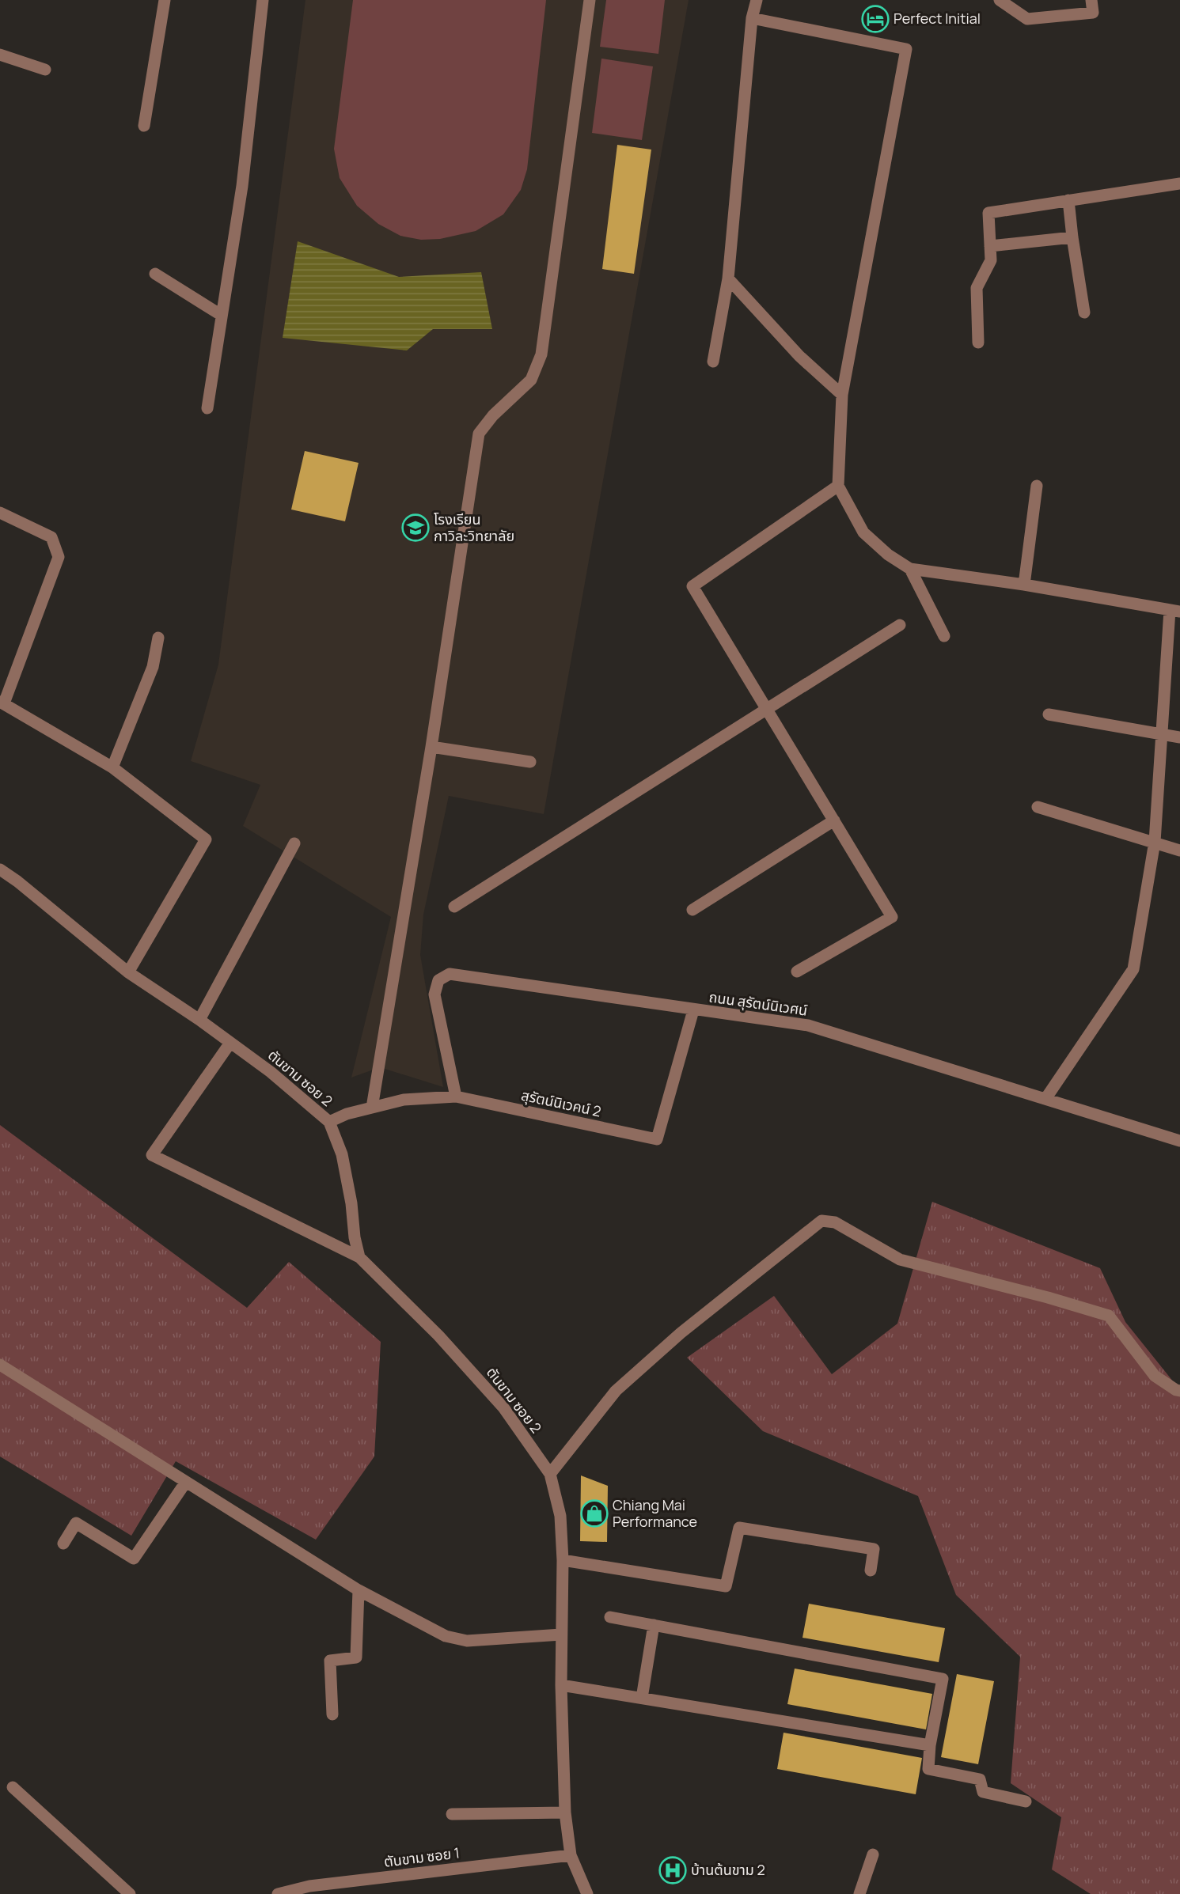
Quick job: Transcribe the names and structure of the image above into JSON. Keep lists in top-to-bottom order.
{
  "streets": {
    "street": [
      "ถนน สุรัตน์นิเวศน์",
      "ตันขาม ซอย 2",
      "สุรัตน์นิเวคน์ 2",
      "ตันขาม ซอย 1"
    ]
  },
  "crossings": [
    ["ถนน สุรัตน์นิเวศน์", "สุรัตน์นิเวคน์ 2"],
    ["ตันขาม ซอย 2", "สุรัตน์นิเวคน์ 2"]
  ],
  "places": {
    "hotel": ["Perfect Initial"],
    "school or university": ["โรงเรียน กาวิละวิทยาลัย"],
    "shop": ["Chiang Mai Performance"],
    "hospital": ["บ้านต้นขาม 2"]
  }
}
